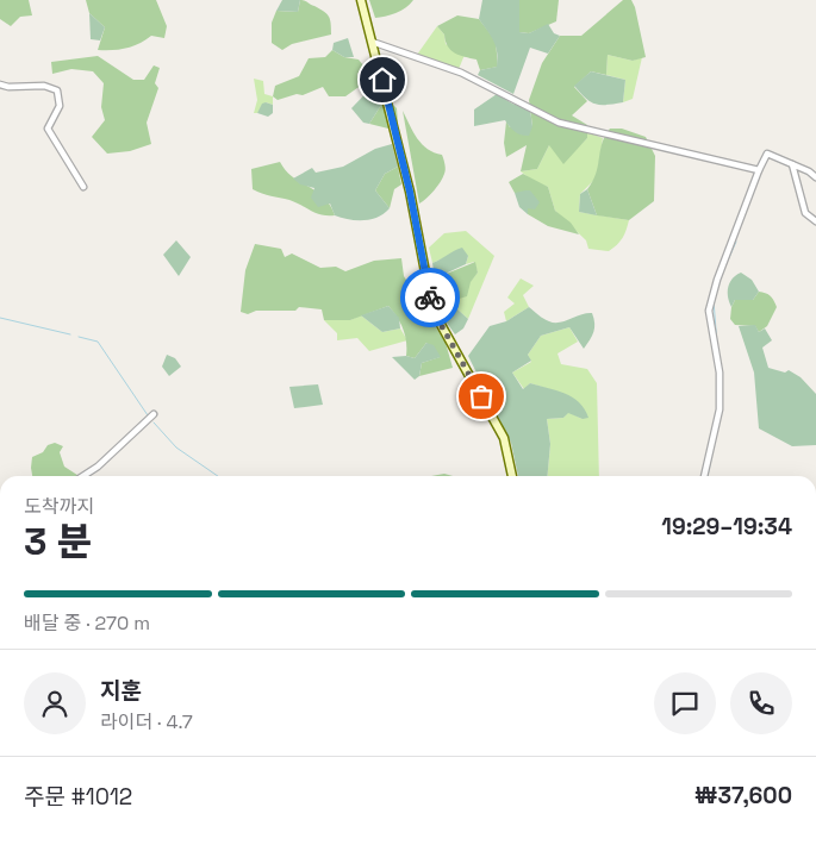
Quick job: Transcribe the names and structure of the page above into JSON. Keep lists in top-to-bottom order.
{
  "page": {
    "heading": ["3 분", "도착까지", "19:29–19:34"],
    "panel": [
      "지훈",
      "라이더 · 4.7",
      "주문 #1012",
      "₩37,600"
    ],
    "bar": "배달 중 · 270 m"
  }
}
